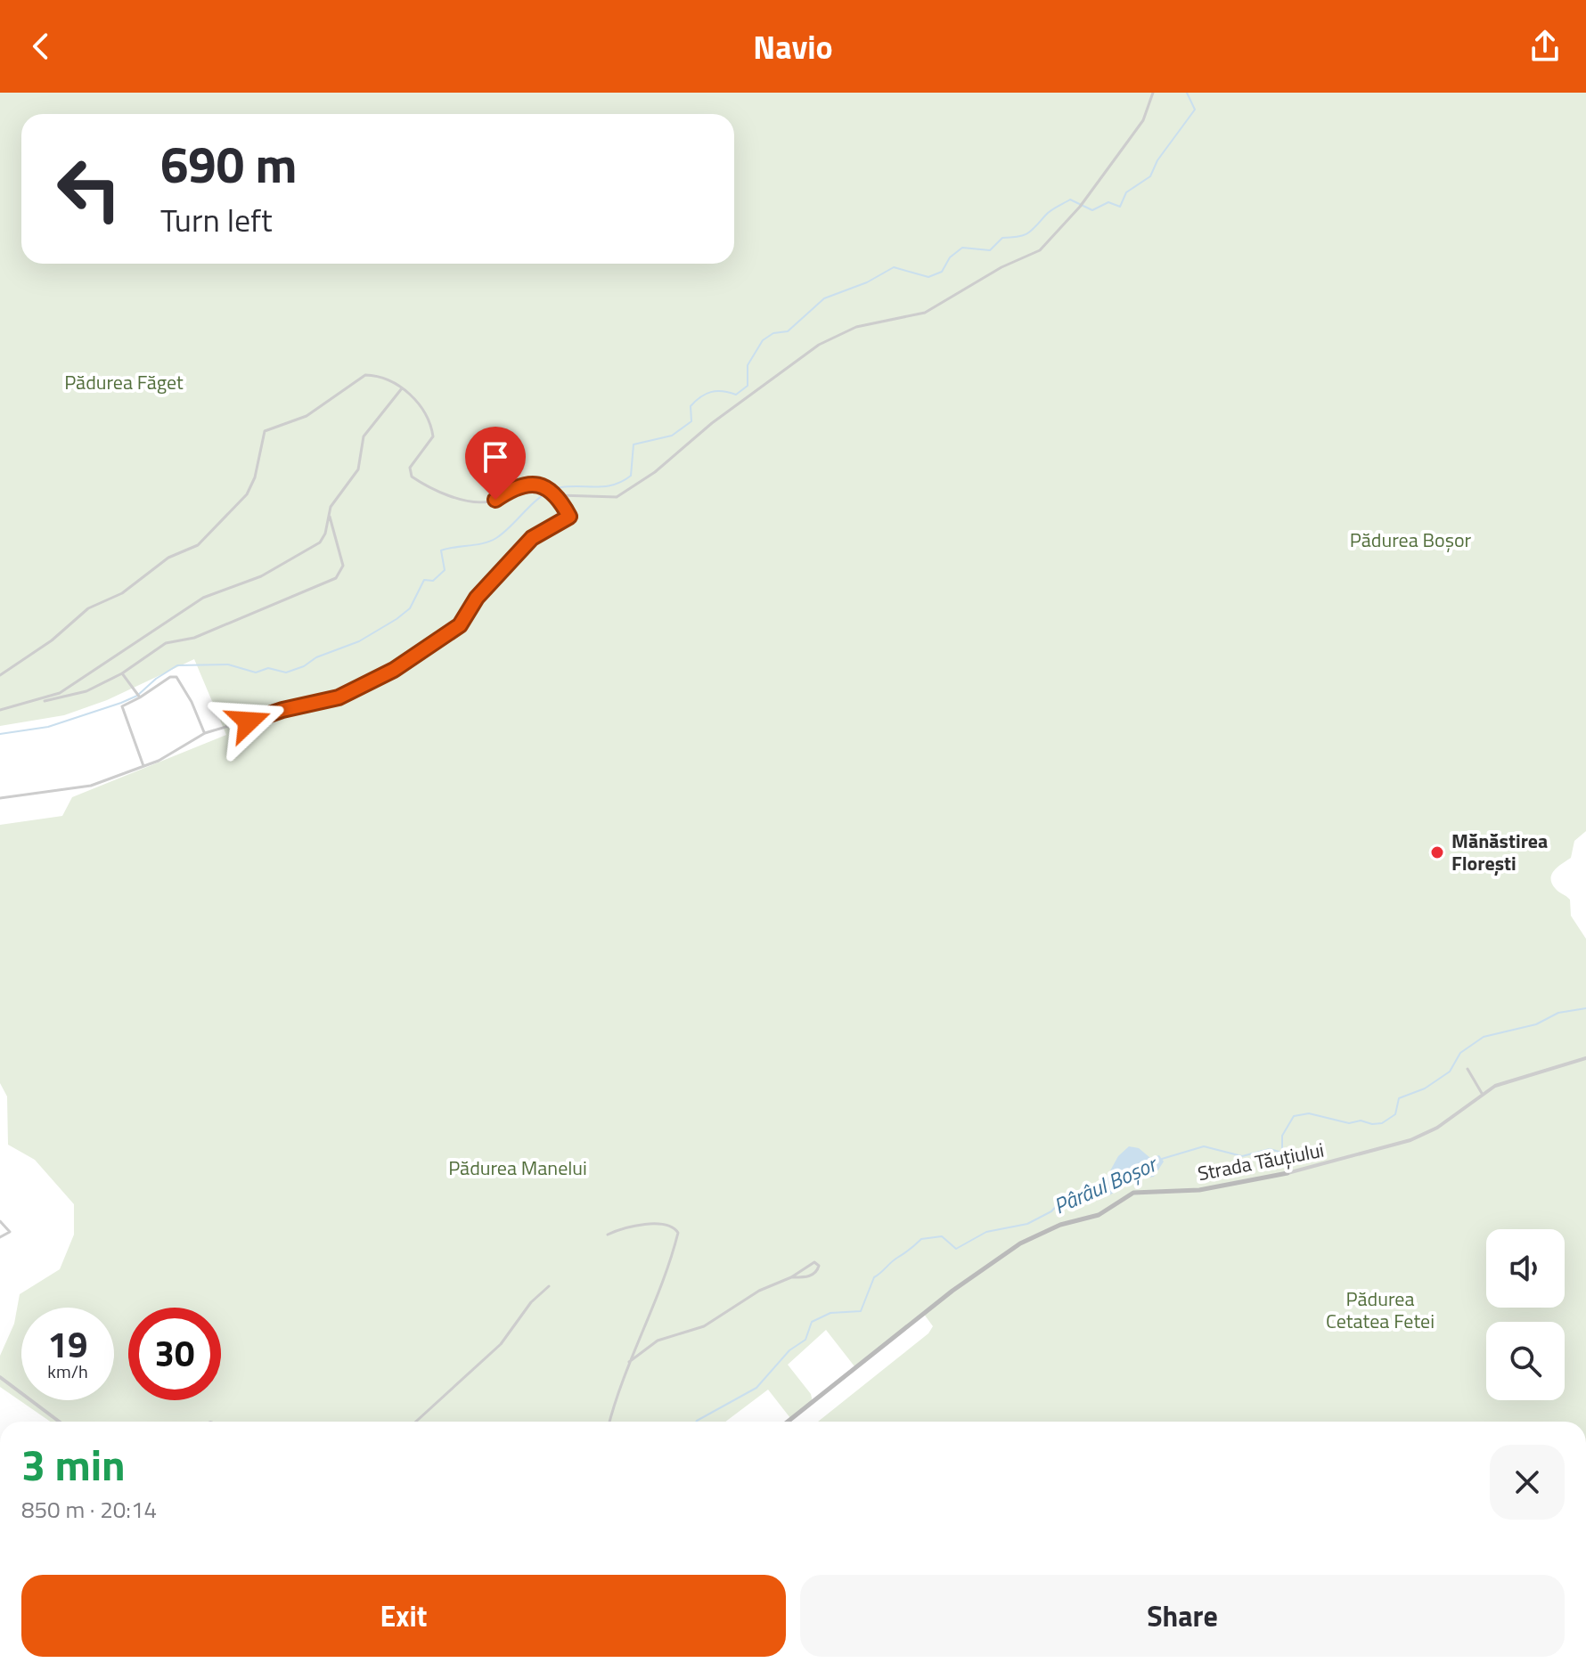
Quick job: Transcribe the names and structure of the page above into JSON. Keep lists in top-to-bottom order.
{
  "streets": {
    "main road": ["Strada Tăuțiului"]
  },
  "water": ["Pârâul Boșor"],
  "parks": [
    "Pădurea Făget",
    "Pădurea Boșor",
    "Pădurea Manelui",
    "Pădurea Cetatea Fetei"
  ],
  "places": ["Mănăstirea Florești"],
  "page": {
    "header": "Navio",
    "turn": ["690 m", "Turn left"],
    "speed": "19 km/h",
    "limit": "30",
    "heading": ["3 min", "850 m · 20:14"],
    "buttons": ["Exit", "Share"]
  }
}
